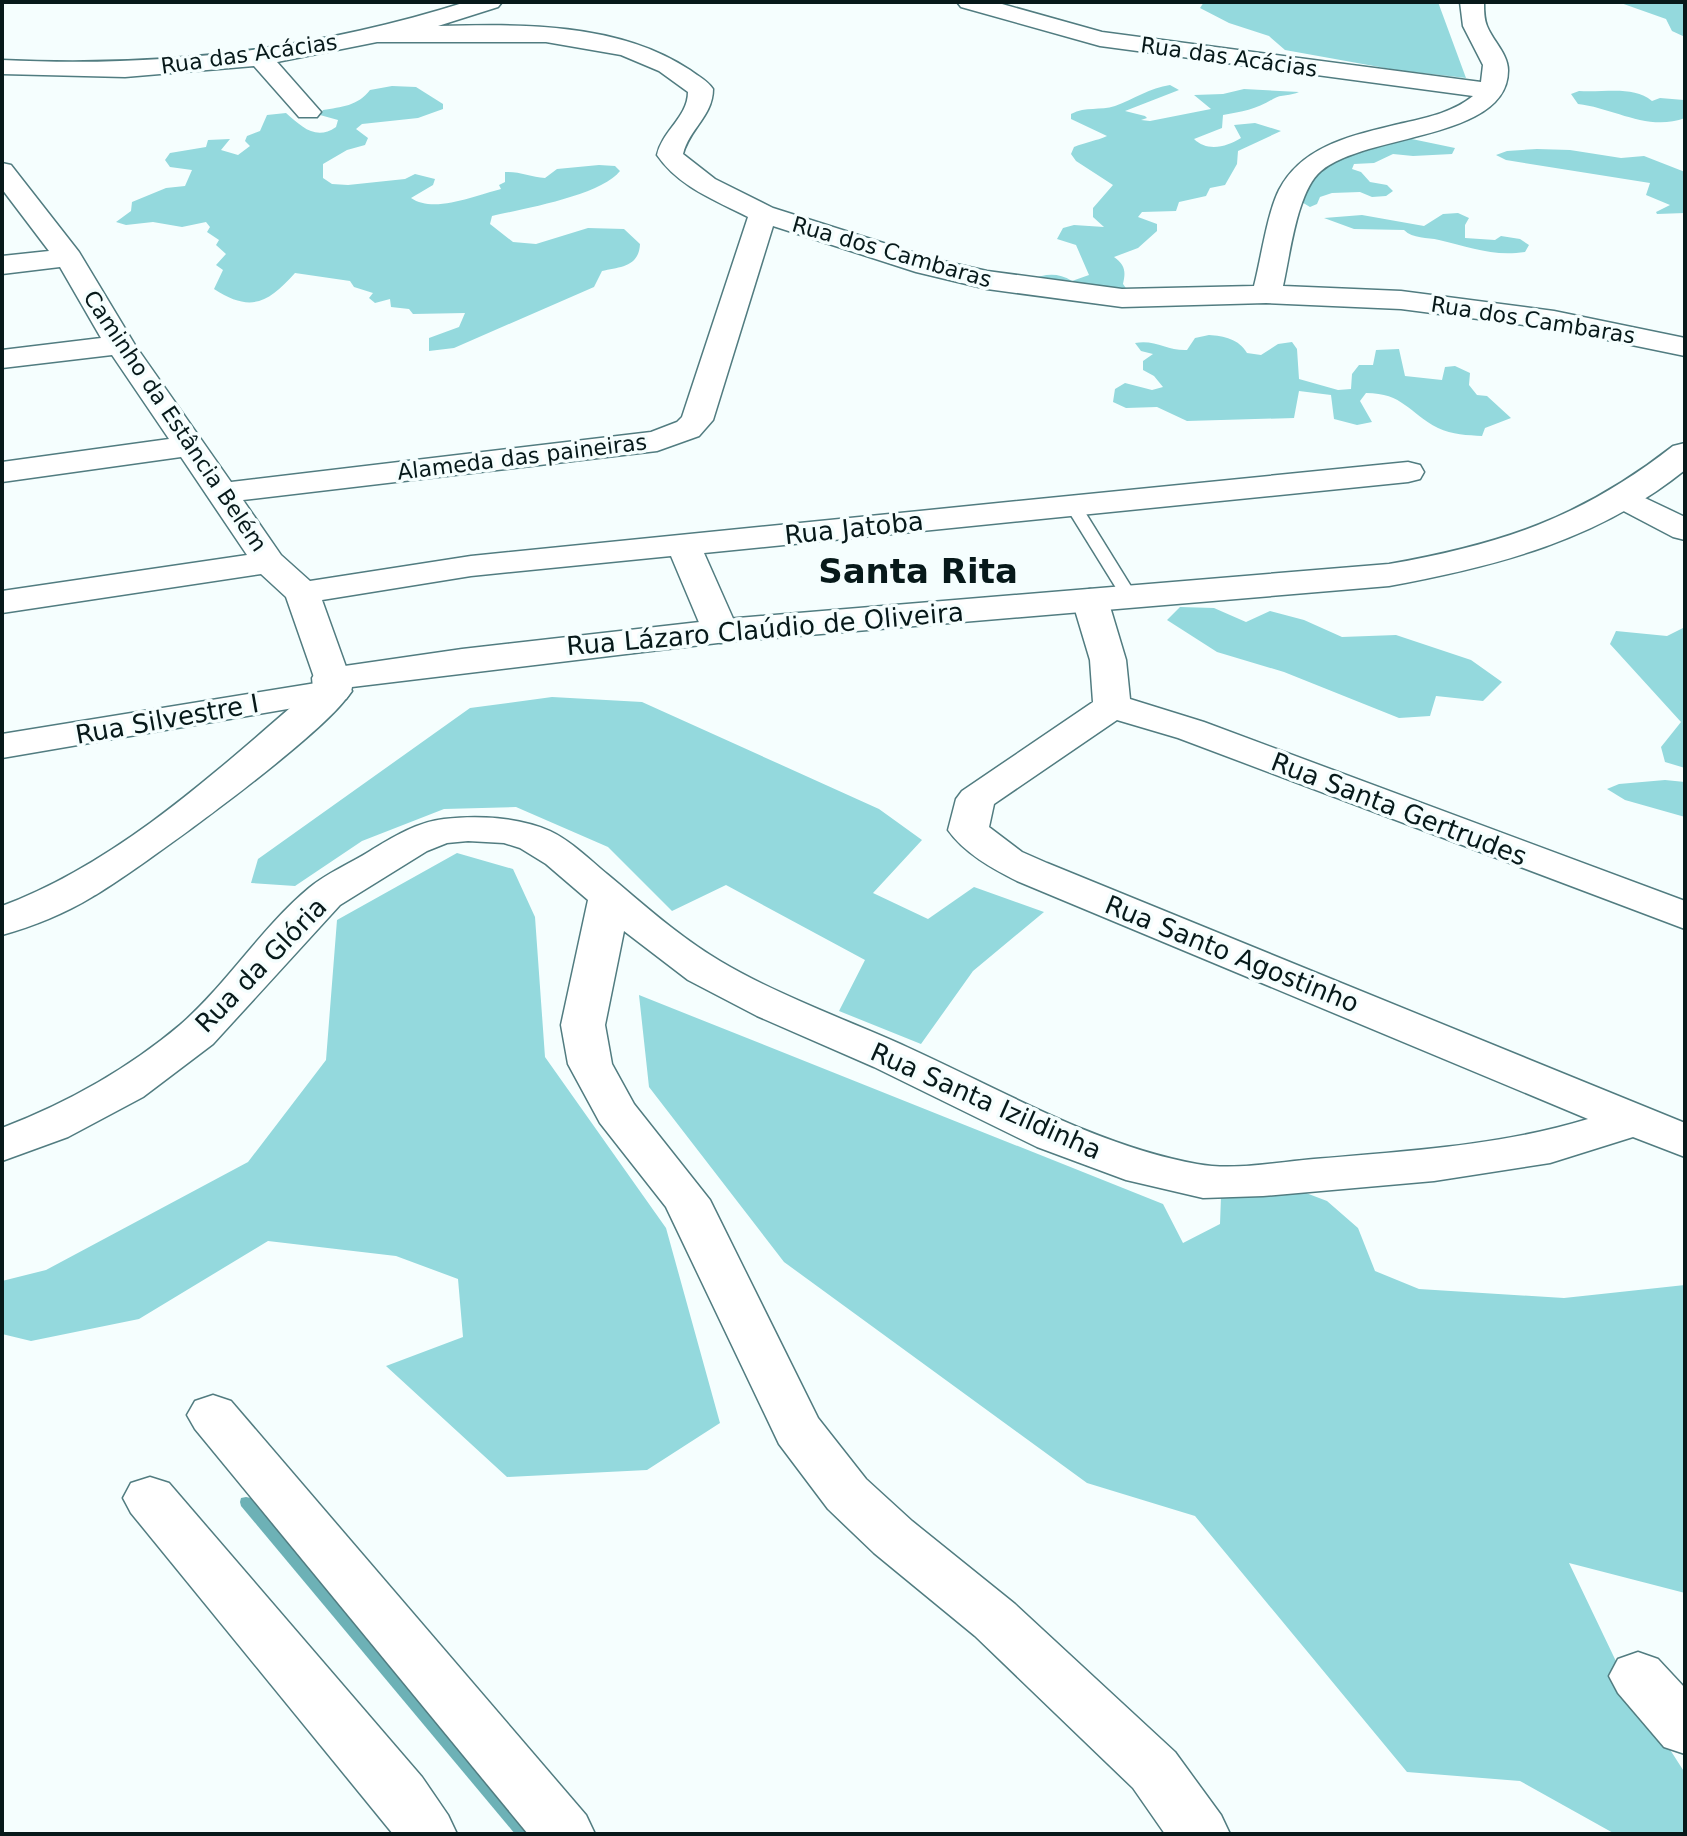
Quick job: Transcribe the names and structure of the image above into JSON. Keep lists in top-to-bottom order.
{
  "streets": {
    "street": [
      "Rua das Acácias",
      "Rua dos Cambaras",
      "Caminho da Estância Belém",
      "Alameda das paineiras",
      "Rua Jatoba",
      "Rua Lázaro Claúdio de Oliveira",
      "Rua Silvestre I",
      "Rua Santa Gertrudes",
      "Rua Santo Agostinho",
      "Rua da Glória",
      "Rua Santa Izildinha"
    ]
  },
  "crossings": [
    ["Rua das Acácias", "Rua dos Cambaras"],
    ["Rua dos Cambaras", "Alameda das paineiras"],
    ["Caminho da Estância Belém", "Alameda das paineiras"],
    ["Caminho da Estância Belém", "Rua Jatoba"],
    ["Caminho da Estância Belém", "Rua Lázaro Claúdio de Oliveira"],
    ["Caminho da Estância Belém", "Rua Silvestre I"],
    ["Rua Lázaro Claúdio de Oliveira", "Rua Silvestre I"],
    ["Rua Santa Gertrudes", "Rua Santo Agostinho"],
    ["Rua Santo Agostinho", "Rua Santa Izildinha"],
    ["Rua da Glória", "Rua Santa Izildinha"]
  ],
  "districts": ["Santa Rita"]
}
